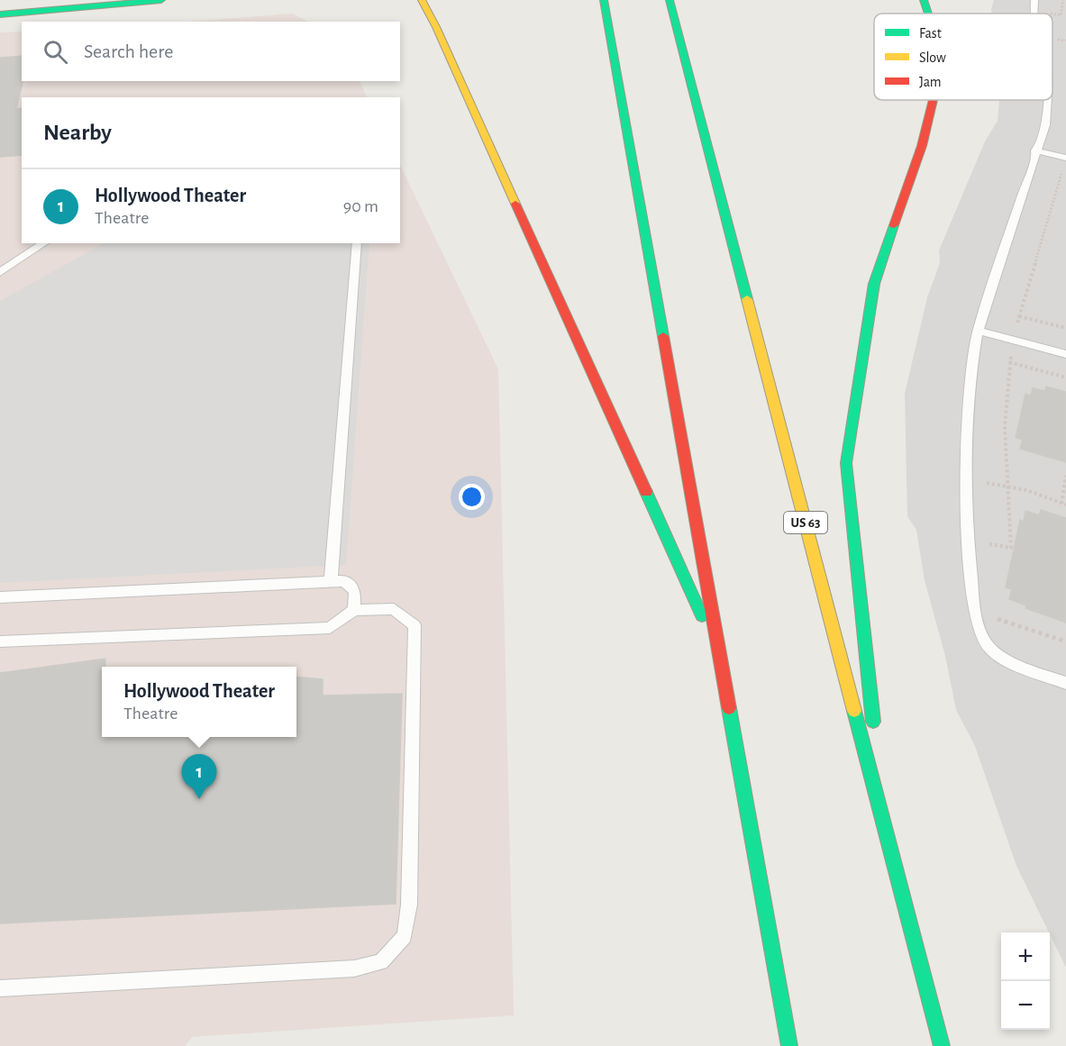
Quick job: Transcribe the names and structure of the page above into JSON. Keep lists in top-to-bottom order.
{
  "streets": {
    "main road": ["US 63"]
  },
  "legend": ["Fast", "Slow", "Jam"],
  "page": {
    "search": "Search here",
    "heading": "Nearby",
    "list": [
      {
        "mark": "1",
        "name": "Hollywood Theater",
        "note": "Theatre",
        "value": "90 m"
      }
    ],
    "popup": ["Hollywood Theater", "Theatre"],
    "pins": "1",
    "map_buttons": ["+", "−"]
  }
}
